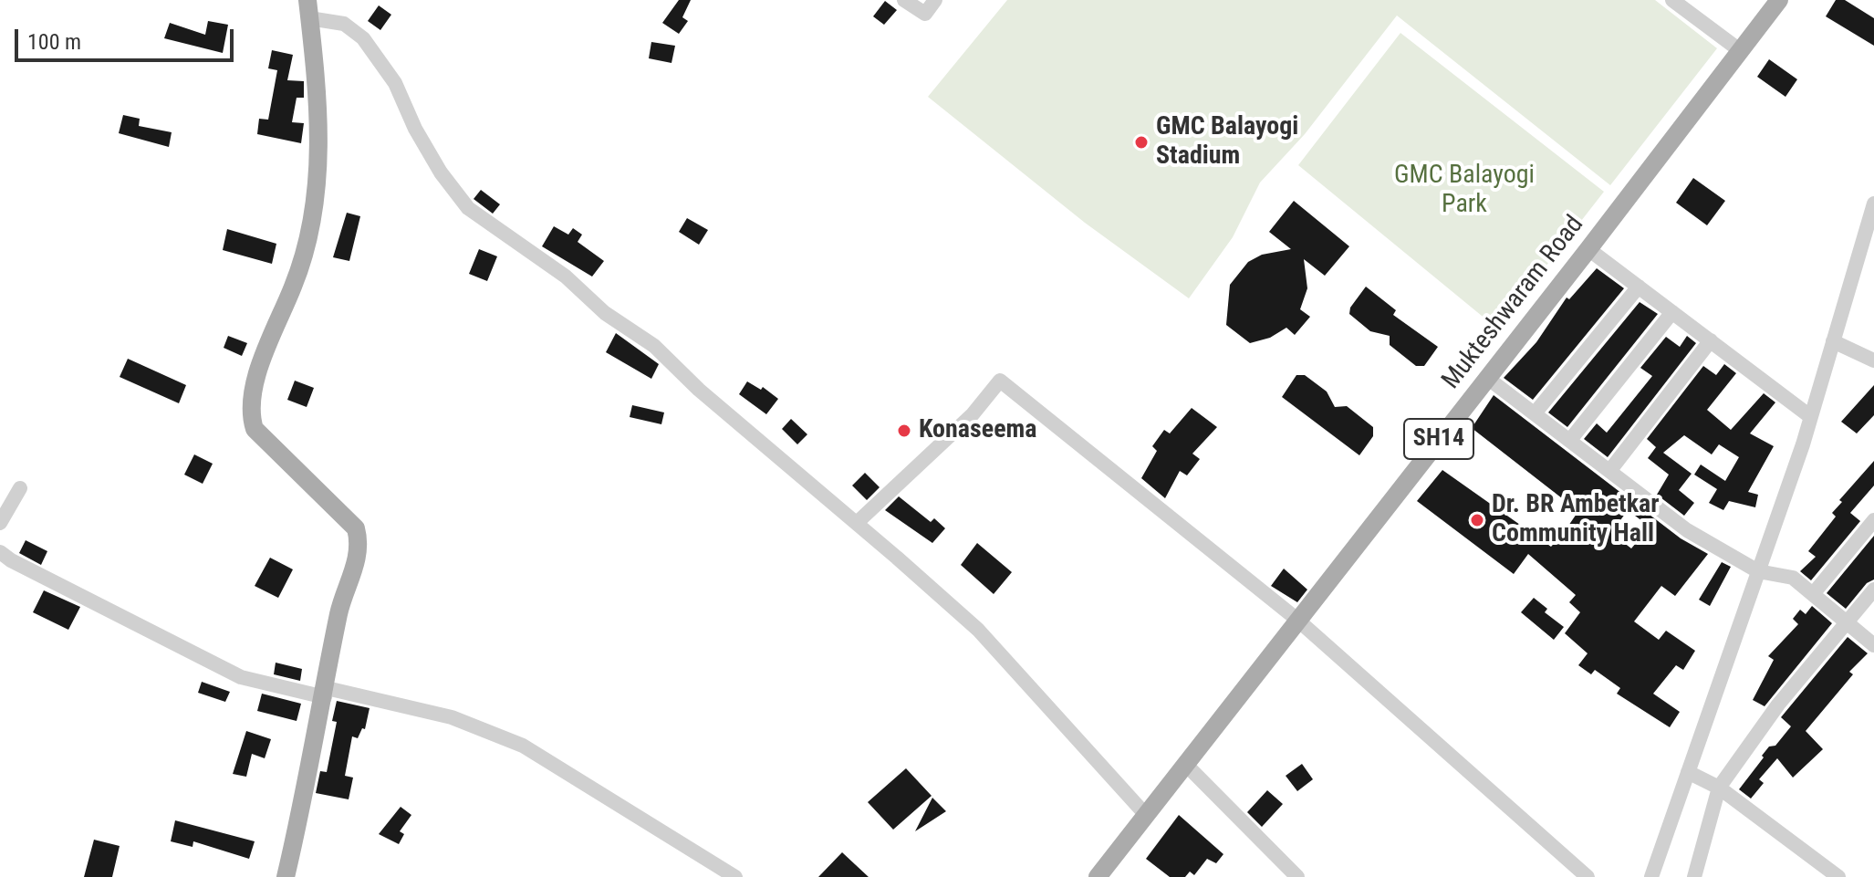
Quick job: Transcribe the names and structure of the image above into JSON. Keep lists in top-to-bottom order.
{
  "streets": {
    "main road": ["Mukteshwaram Road", "SH14"]
  },
  "parks": ["GMC Balayogi Park"],
  "places": ["GMC Balayogi Stadium", "Konaseema", "Dr. BR Ambetkar Community Hall"],
  "scale_bar": "100 m"
}
